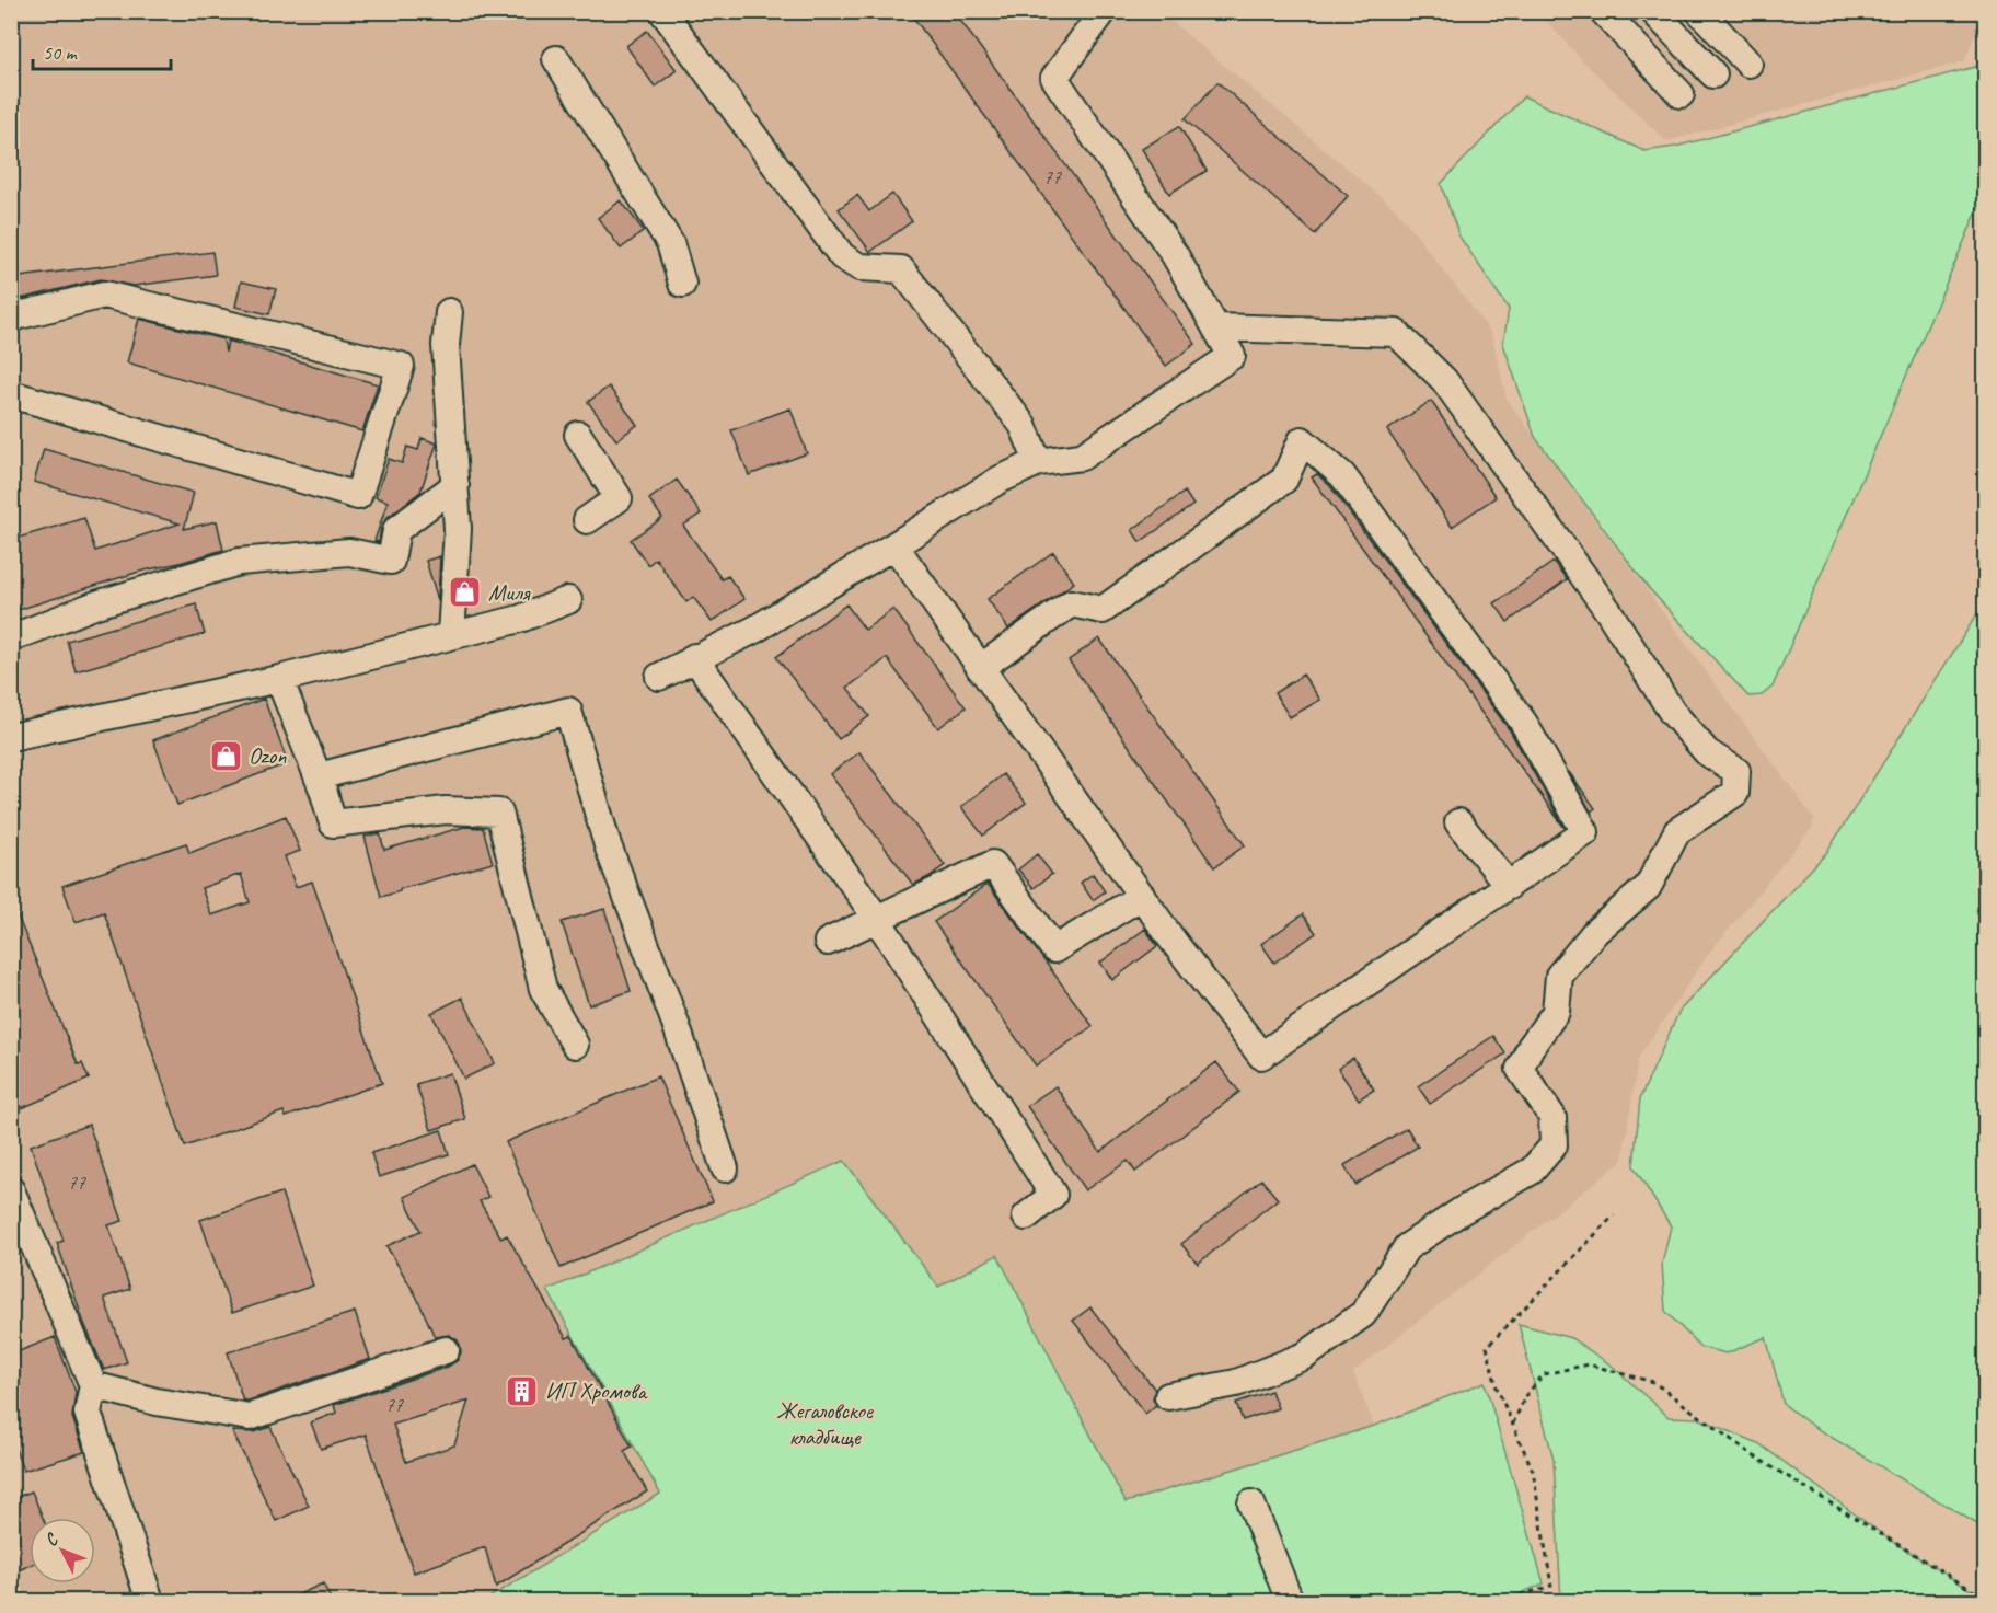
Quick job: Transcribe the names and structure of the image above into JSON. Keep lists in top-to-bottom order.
{
  "parks": ["Жегаловское кладбище"],
  "places": {
    "shop": ["Миля", "Ozon"],
    "building": ["ИП Хромова"]
  },
  "house_numbers": ["77", "77", "77"],
  "scale_bar": "50 m",
  "north": "top left"
}
